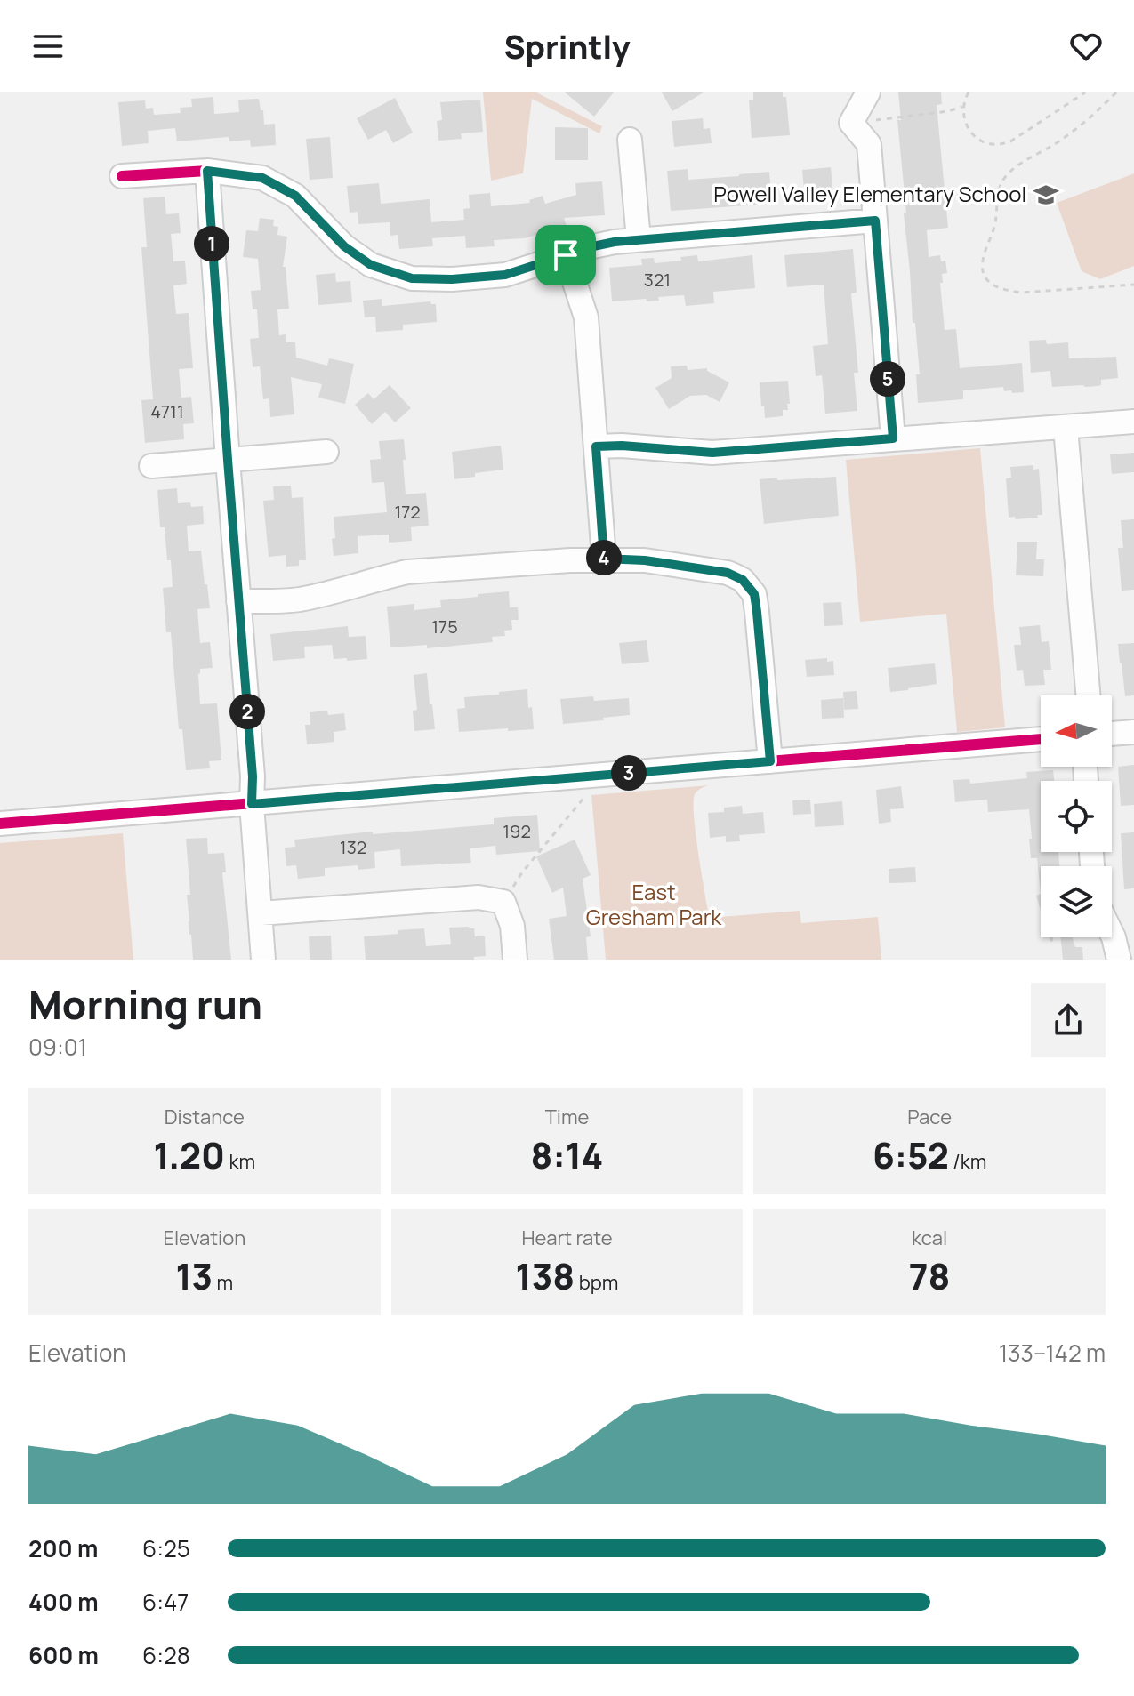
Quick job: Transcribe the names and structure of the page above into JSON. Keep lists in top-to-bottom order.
{
  "parks": ["East Gresham Park"],
  "places": {
    "school or university": ["Powell Valley Elementary School"]
  },
  "house_numbers": [
    "321",
    "4711",
    "172",
    "175",
    "192",
    "132"
  ],
  "north": "left",
  "page": {
    "header": "Sprintly",
    "pins": [
      "1",
      "5",
      "4",
      "2",
      "3"
    ],
    "heading": ["Morning run", "09:01"],
    "stats": [
      ["Distance", "1.20 km"],
      ["Time", "8:14"],
      ["Pace", "6:52 /km"],
      ["Elevation", "13 m"],
      ["Heart rate", "138 bpm"],
      ["kcal", "78"]
    ],
    "chart": ["Elevation", "133–142 m"],
    "list": [
      {
        "name": "200 m",
        "note": "6:25"
      },
      {
        "name": "400 m",
        "note": "6:47"
      },
      {
        "name": "600 m",
        "note": "6:28"
      }
    ]
  }
}
